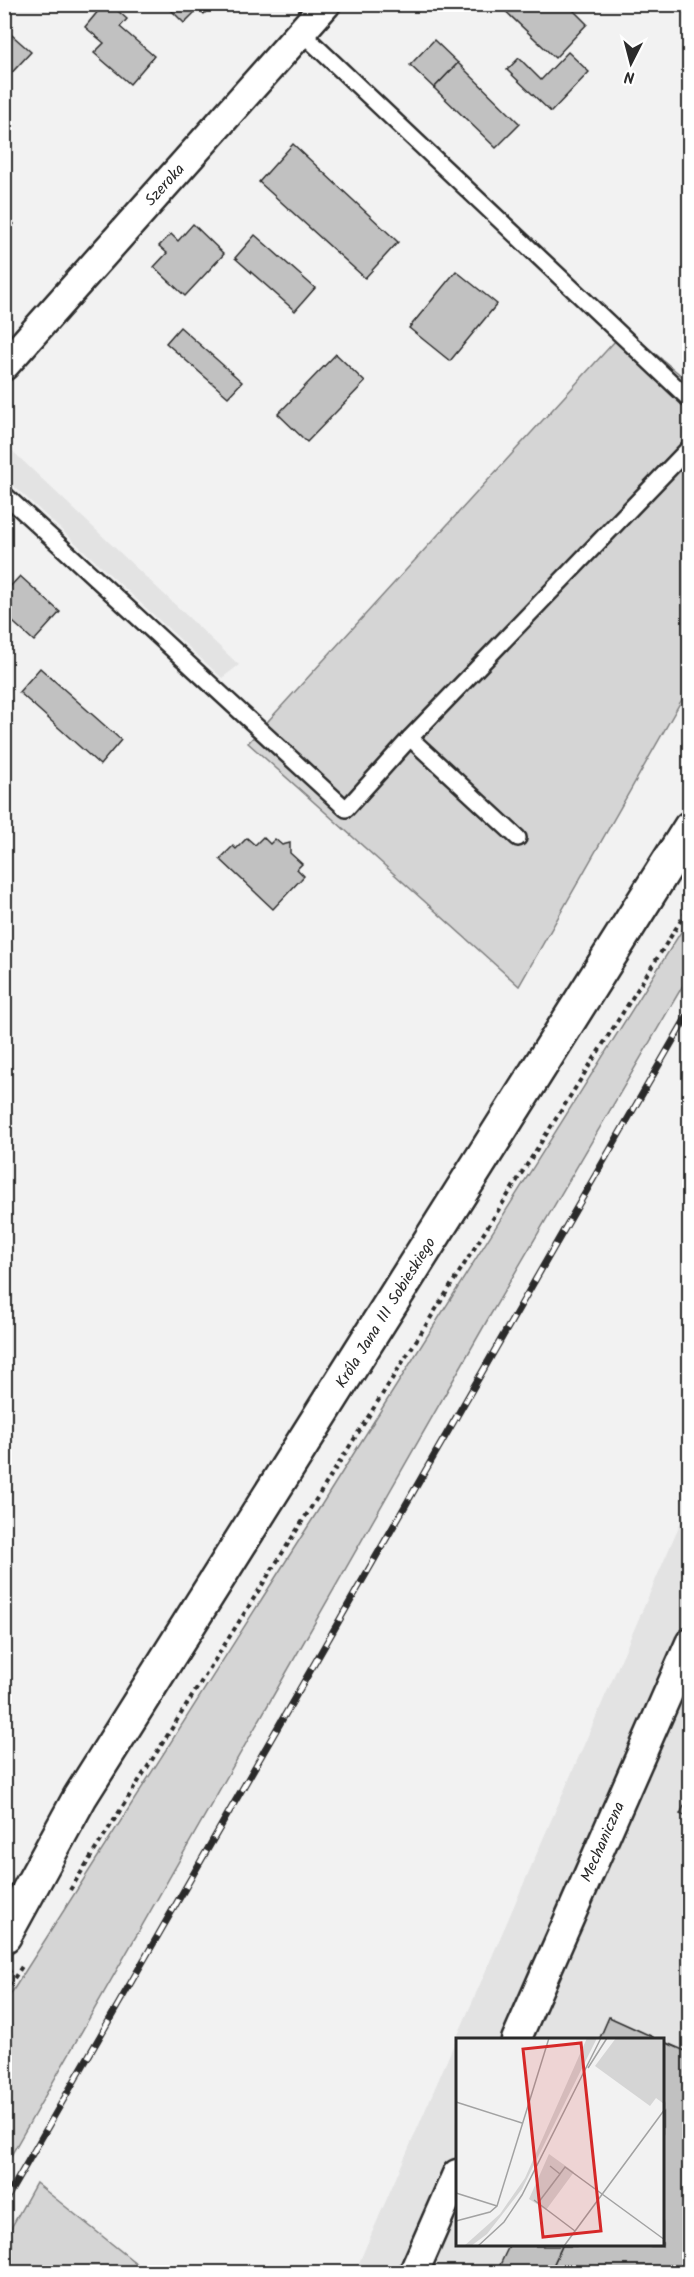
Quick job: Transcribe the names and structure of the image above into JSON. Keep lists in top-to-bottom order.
{
  "streets": {
    "main road": ["Króla Jana III Sobieskiego"],
    "street": ["Szeroka", "Mechaniczna"]
  },
  "north": "bottom"
}
